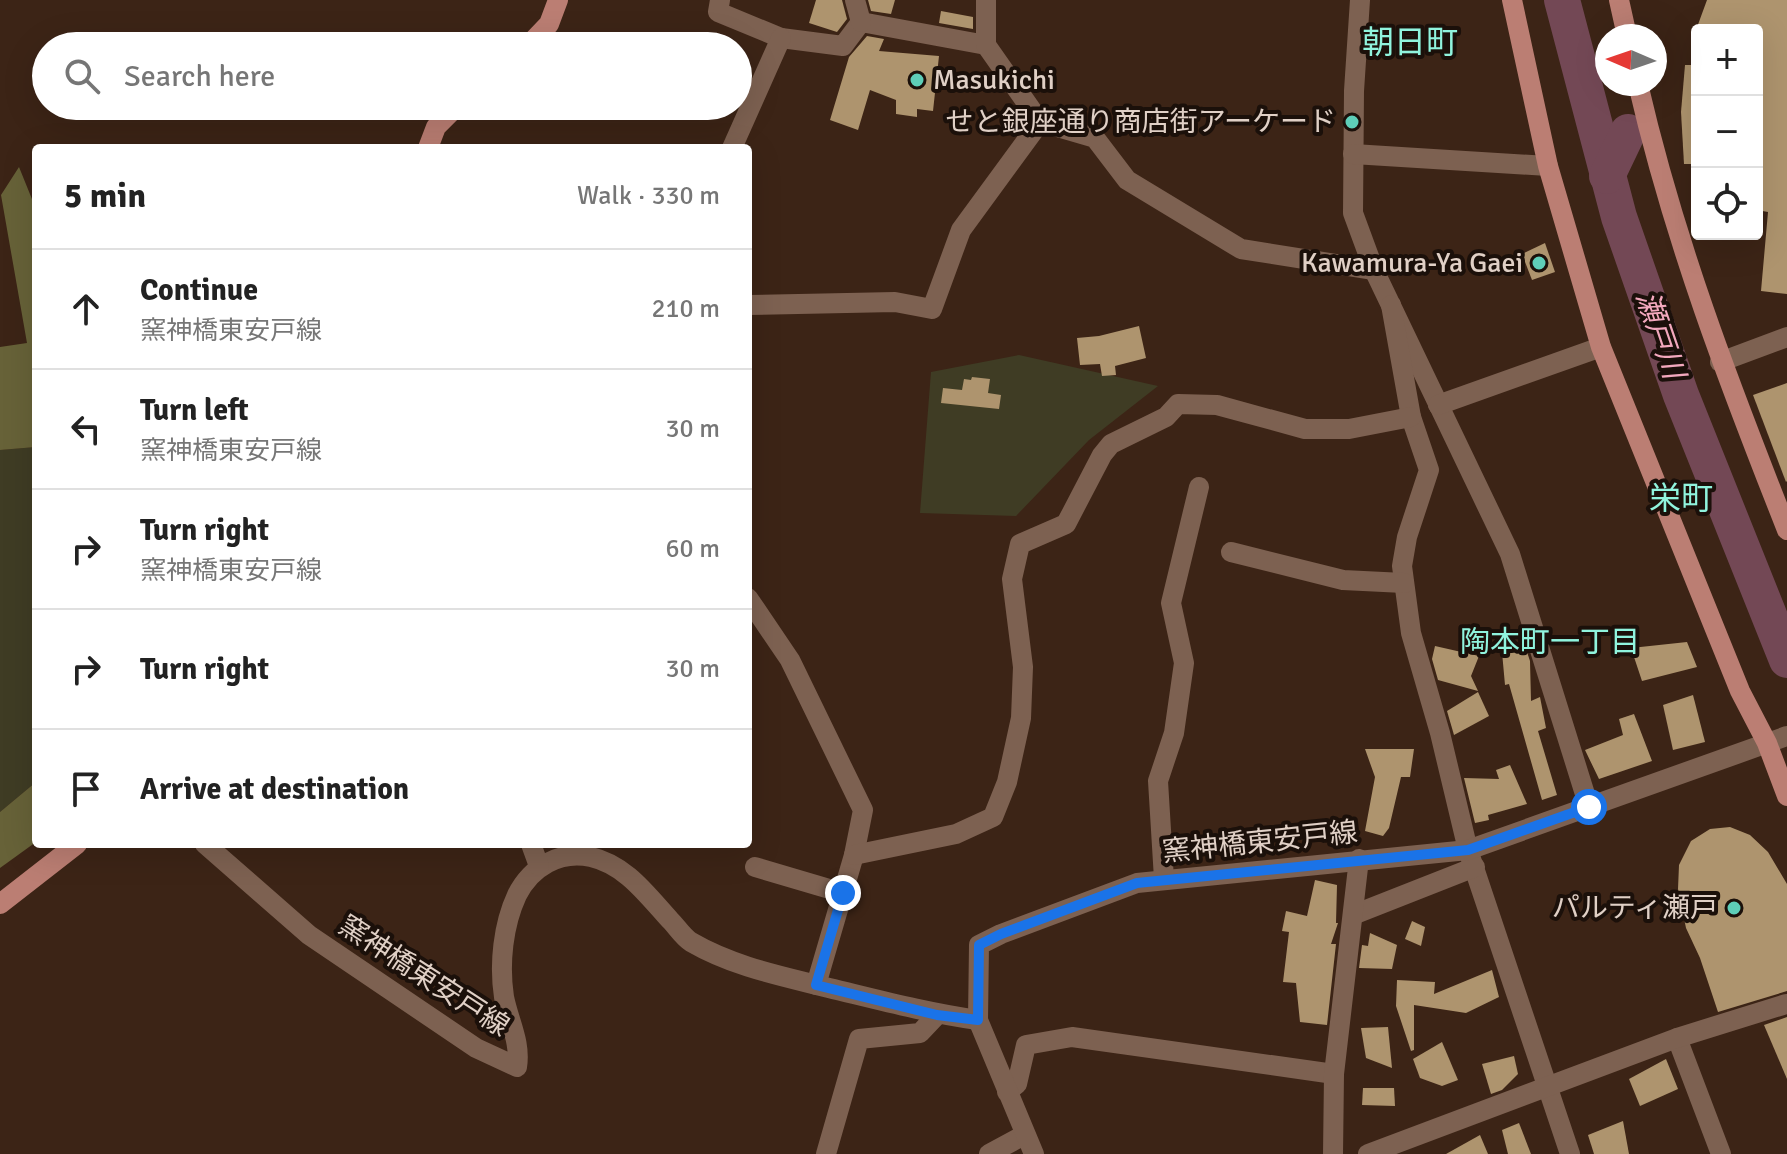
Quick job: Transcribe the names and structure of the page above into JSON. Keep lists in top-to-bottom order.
{
  "streets": {
    "street": ["窯神橋東安戸線"]
  },
  "districts": ["朝日町", "栄町", "陶本町一丁目"],
  "water": ["瀬戸川"],
  "places": [
    "Masukichi",
    "せと銀座通り商店街アーケード",
    "Kawamura-Ya Gaei",
    "パルティ瀬戸"
  ],
  "north": "left",
  "page": {
    "map_buttons": ["+", "−"],
    "search": "Search here",
    "heading": ["5 min", "Walk · 330 m"],
    "list": [
      ["Continue", "窯神橋東安戸線", "210 m"],
      ["Turn left", "窯神橋東安戸線", "30 m"],
      ["Turn right", "窯神橋東安戸線", "60 m"],
      ["Turn right", "30 m"],
      "Arrive at destination"
    ]
  }
}
